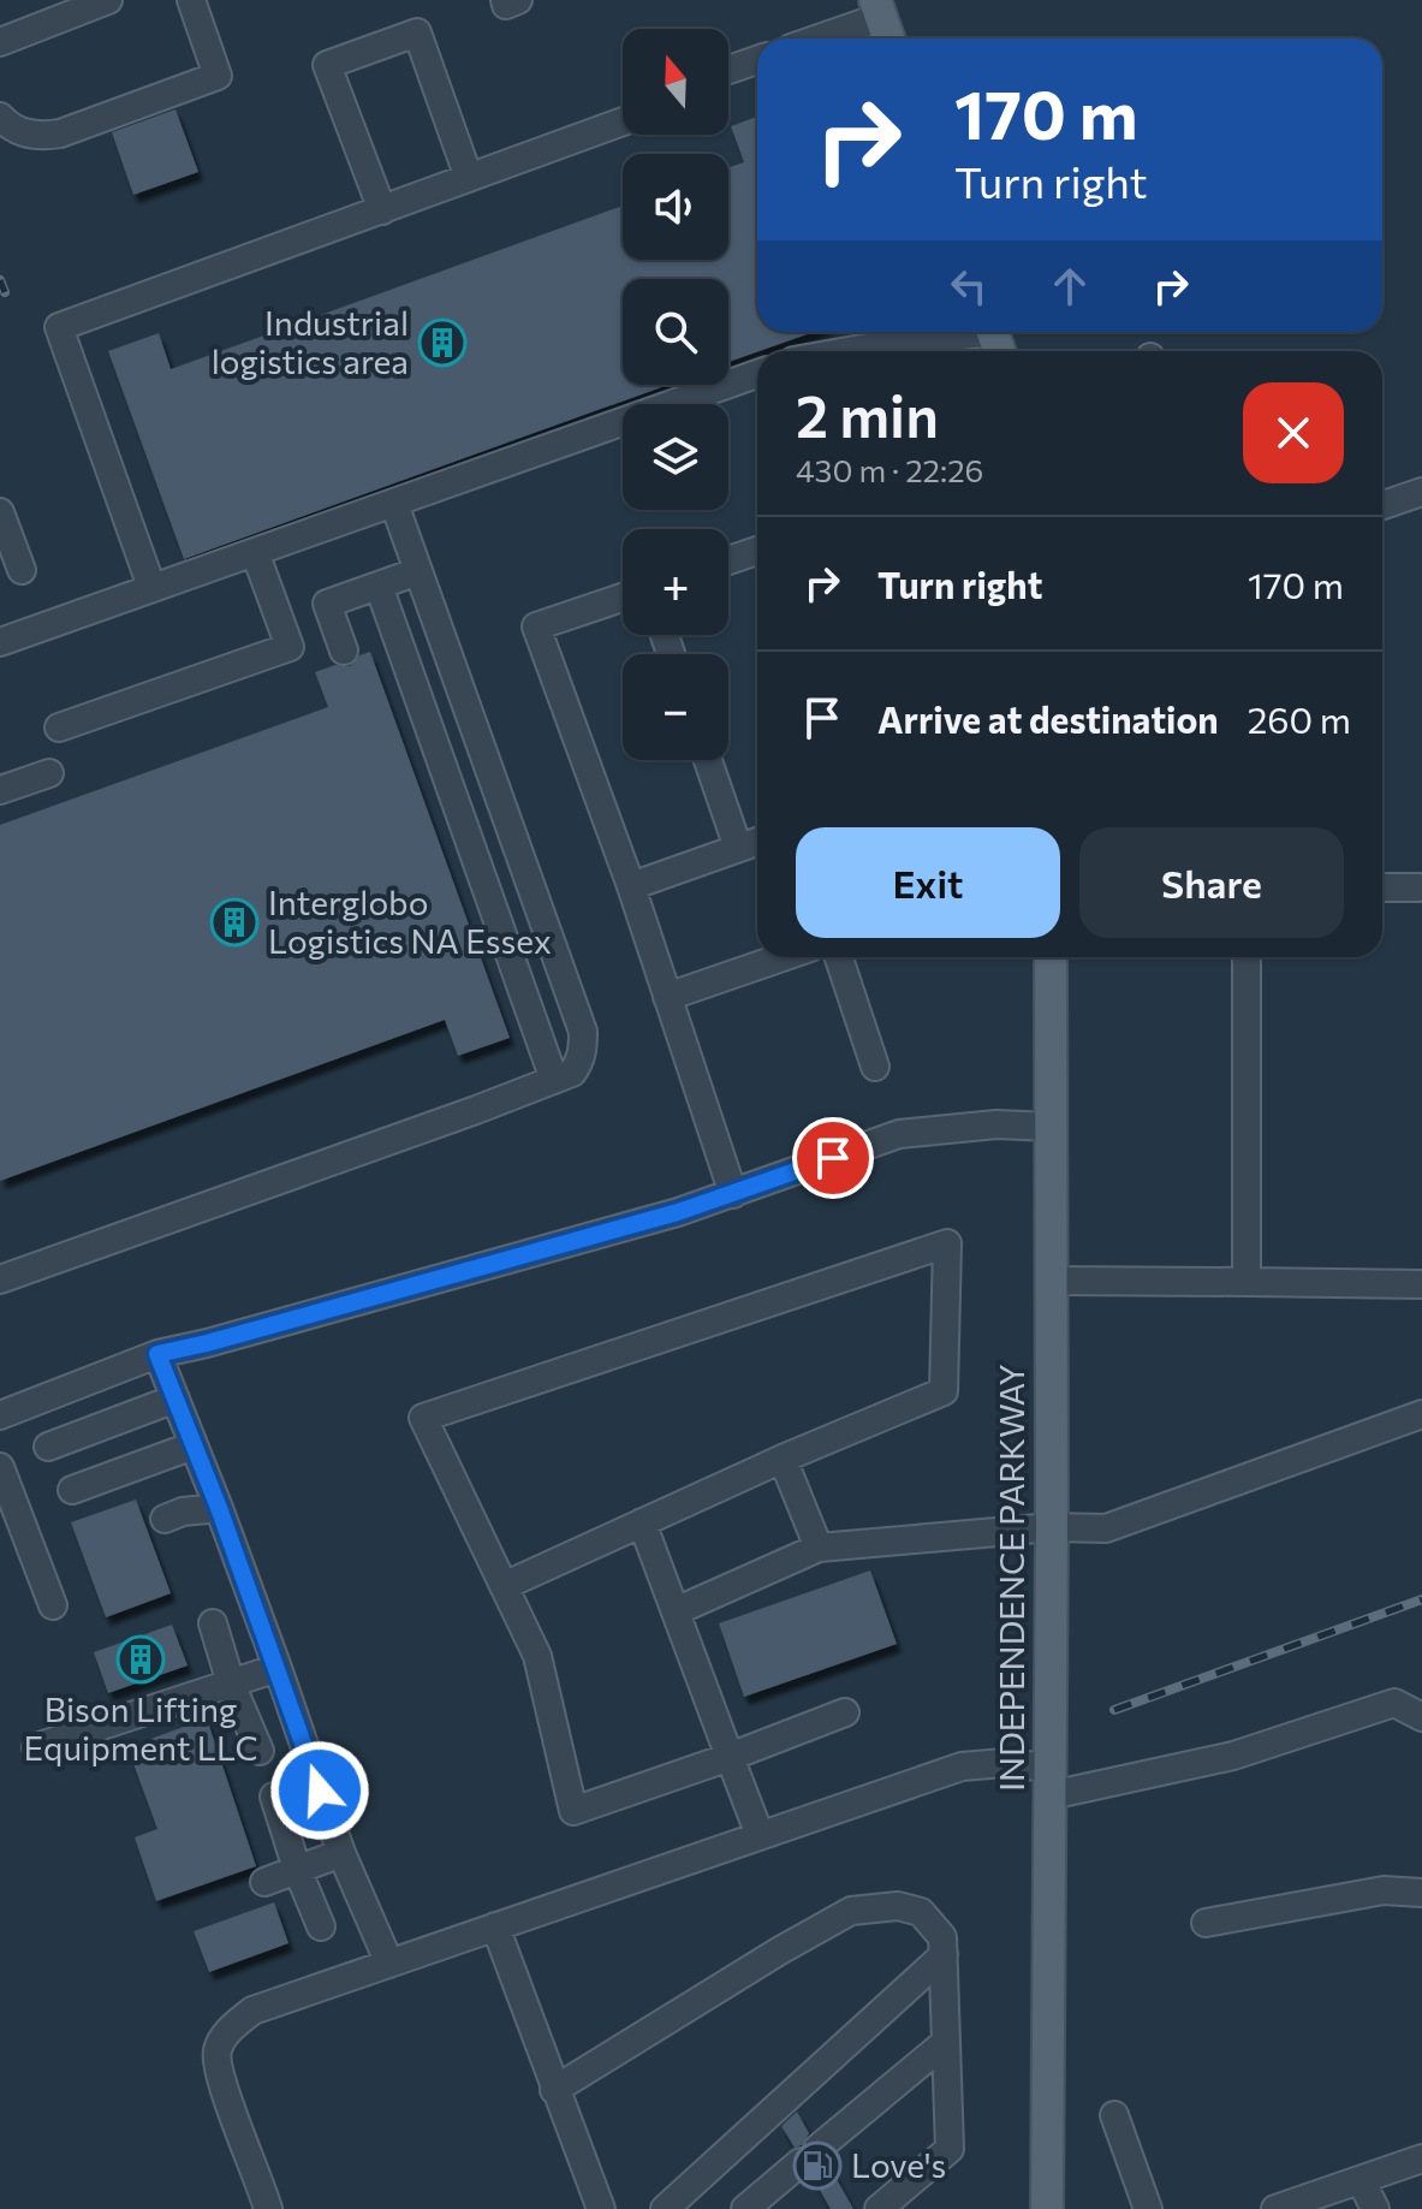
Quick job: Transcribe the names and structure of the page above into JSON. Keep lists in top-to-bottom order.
{
  "streets": {
    "main road": ["INDEPENDENCE PARKWAY"]
  },
  "places": {
    "building": ["Industrial logistics area", "Interglobo Logistics NA Essex", "Bison Lifting Equipment LLC"],
    "fuel station": ["Love's"]
  },
  "north": "top",
  "page": {
    "map_buttons": ["+", "−"],
    "turn": ["170 m", "Turn right"],
    "heading": ["2 min", "430 m · 22:26"],
    "list": [
      {
        "name": "Turn right",
        "value": "170 m"
      },
      {
        "name": "Arrive at destination",
        "value": "260 m"
      }
    ],
    "buttons": ["Exit", "Share"]
  }
}
